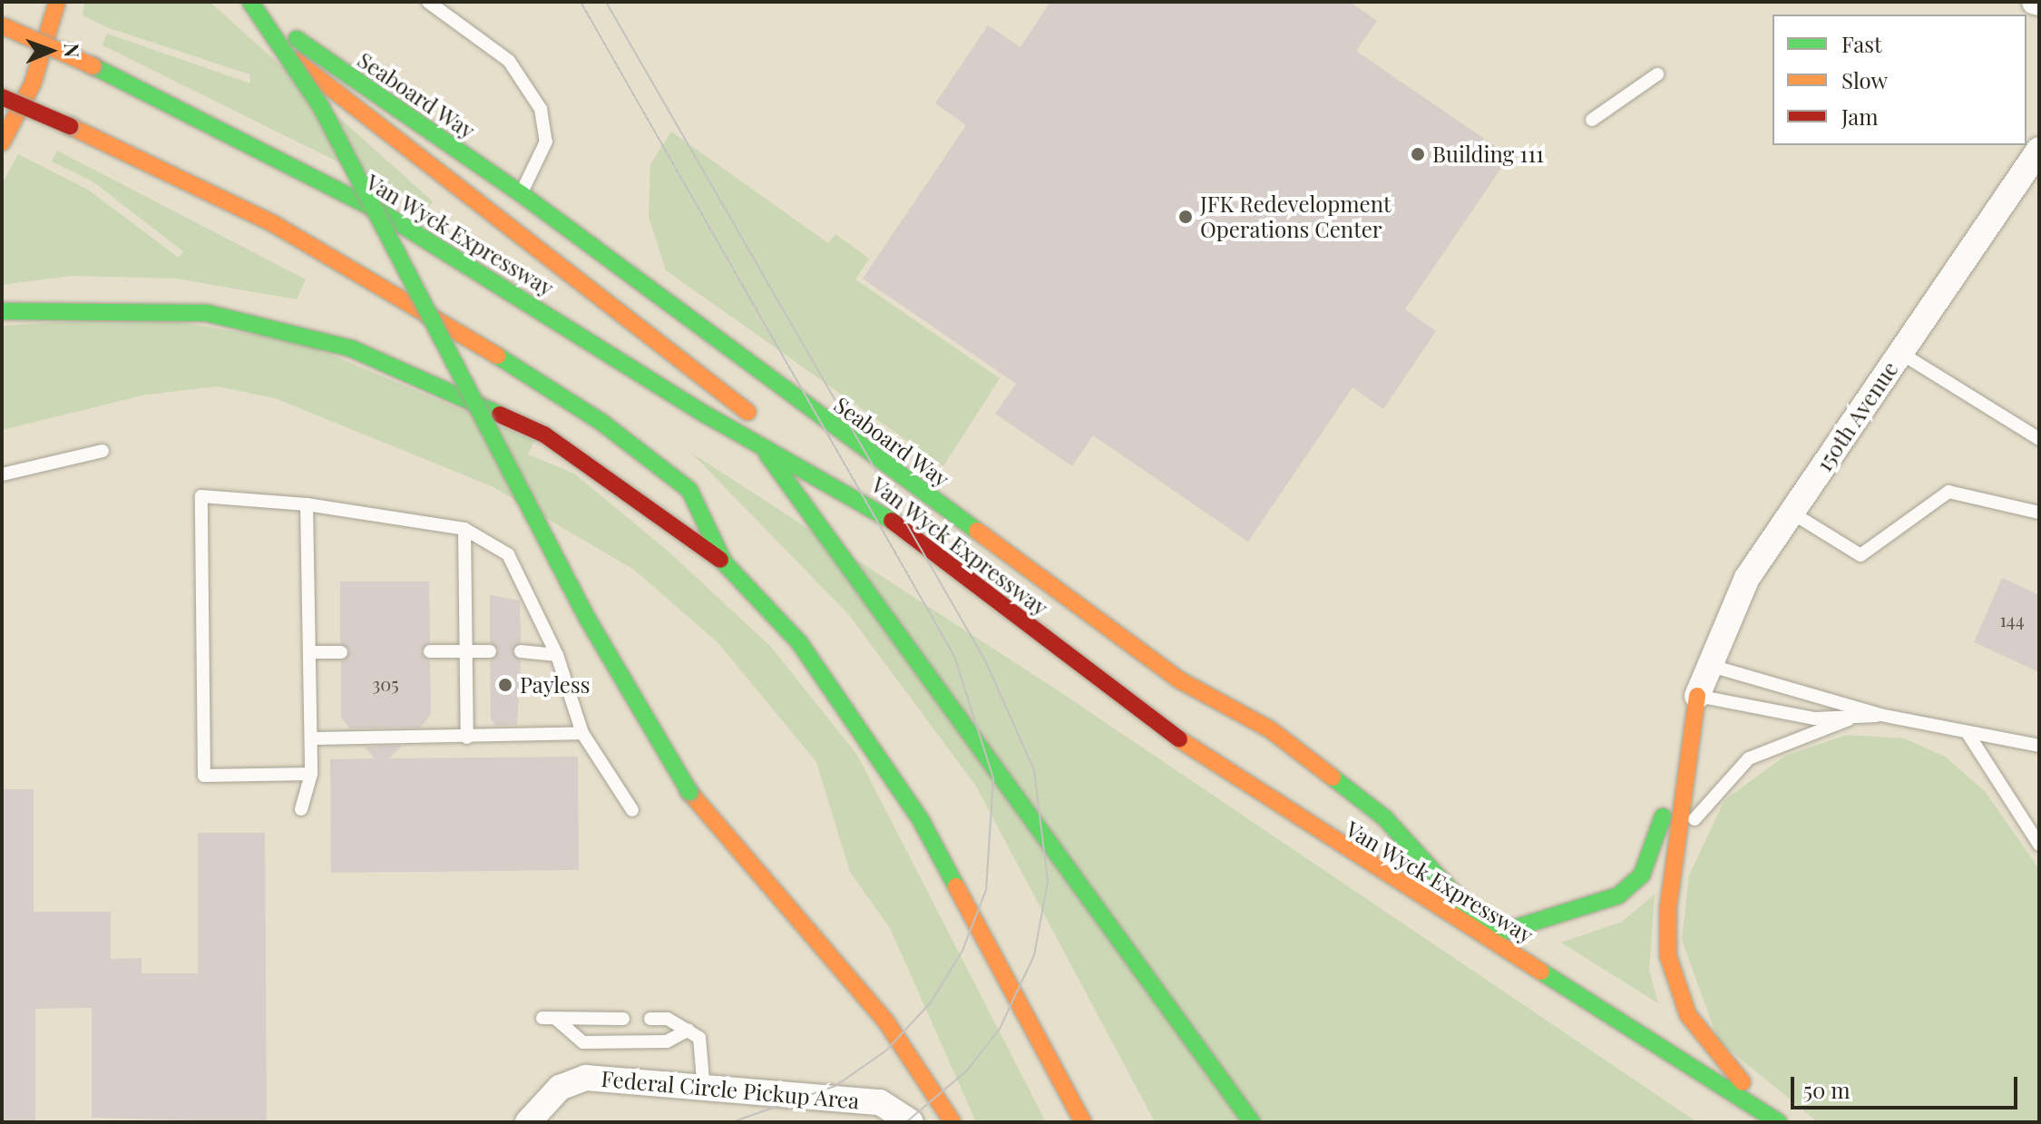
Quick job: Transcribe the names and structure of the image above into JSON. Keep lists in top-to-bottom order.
{
  "streets": {
    "main road": ["Seaboard Way", "Van Wyck Expressway"],
    "street": ["150th Avenue", "Federal Circle Pickup Area"]
  },
  "crossings": [
    ["Seaboard Way", "Van Wyck Expressway"]
  ],
  "places": ["Building 111", "JFK Redevelopment Operations Center", "Payless"],
  "house_numbers": ["144", "305"],
  "legend": ["Fast", "Slow", "Jam"],
  "scale_bar": "50 m",
  "north": "right"
}
